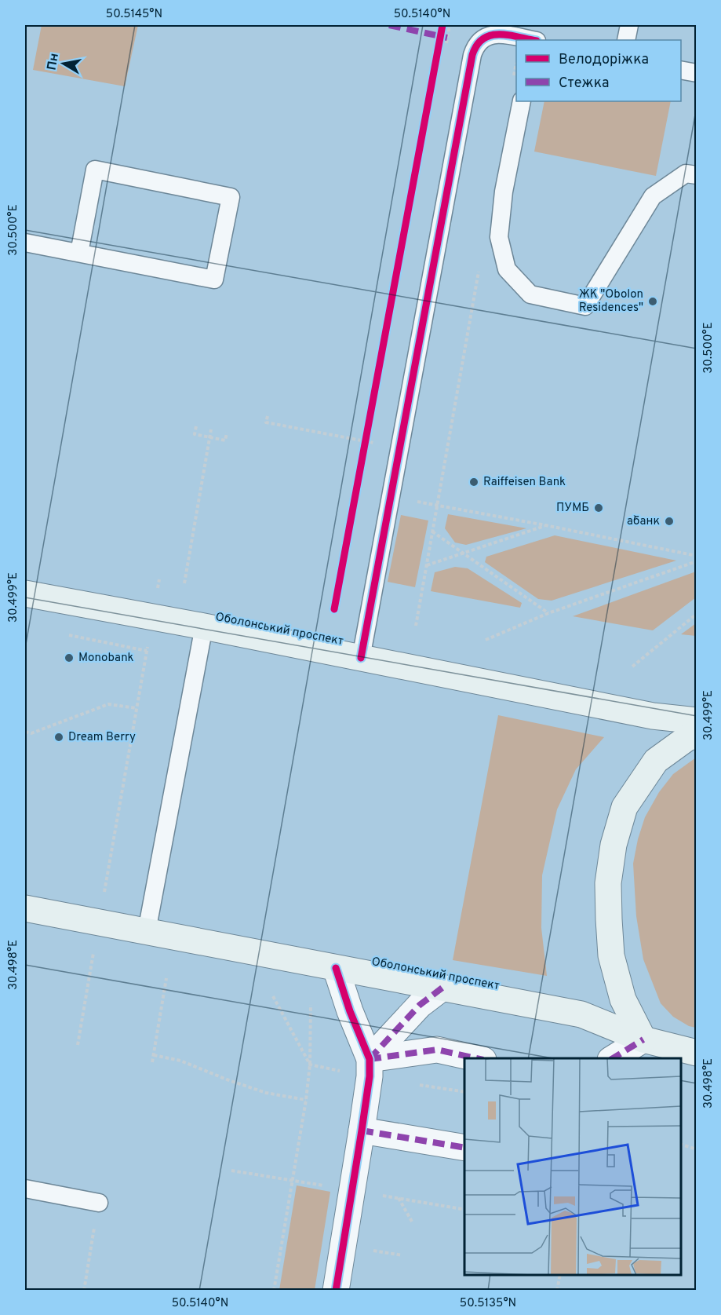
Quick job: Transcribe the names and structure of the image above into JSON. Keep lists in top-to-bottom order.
{
  "streets": {
    "main road": ["Оболонський проспект"]
  },
  "places": [
    "ЖК \"Obolon Residences\"",
    "Raiffeisen Bank",
    "ПУМБ",
    "а̀банк",
    "Monobank",
    "Dream Berry"
  ],
  "legend": ["Велодоріжка", "Стежка"],
  "north": "left",
  "coordinates": [
    "50.5145°N",
    "50.5140°N",
    "30.500°E",
    "30.499°E",
    "30.498°E",
    "50.5135°N"
  ]
}
